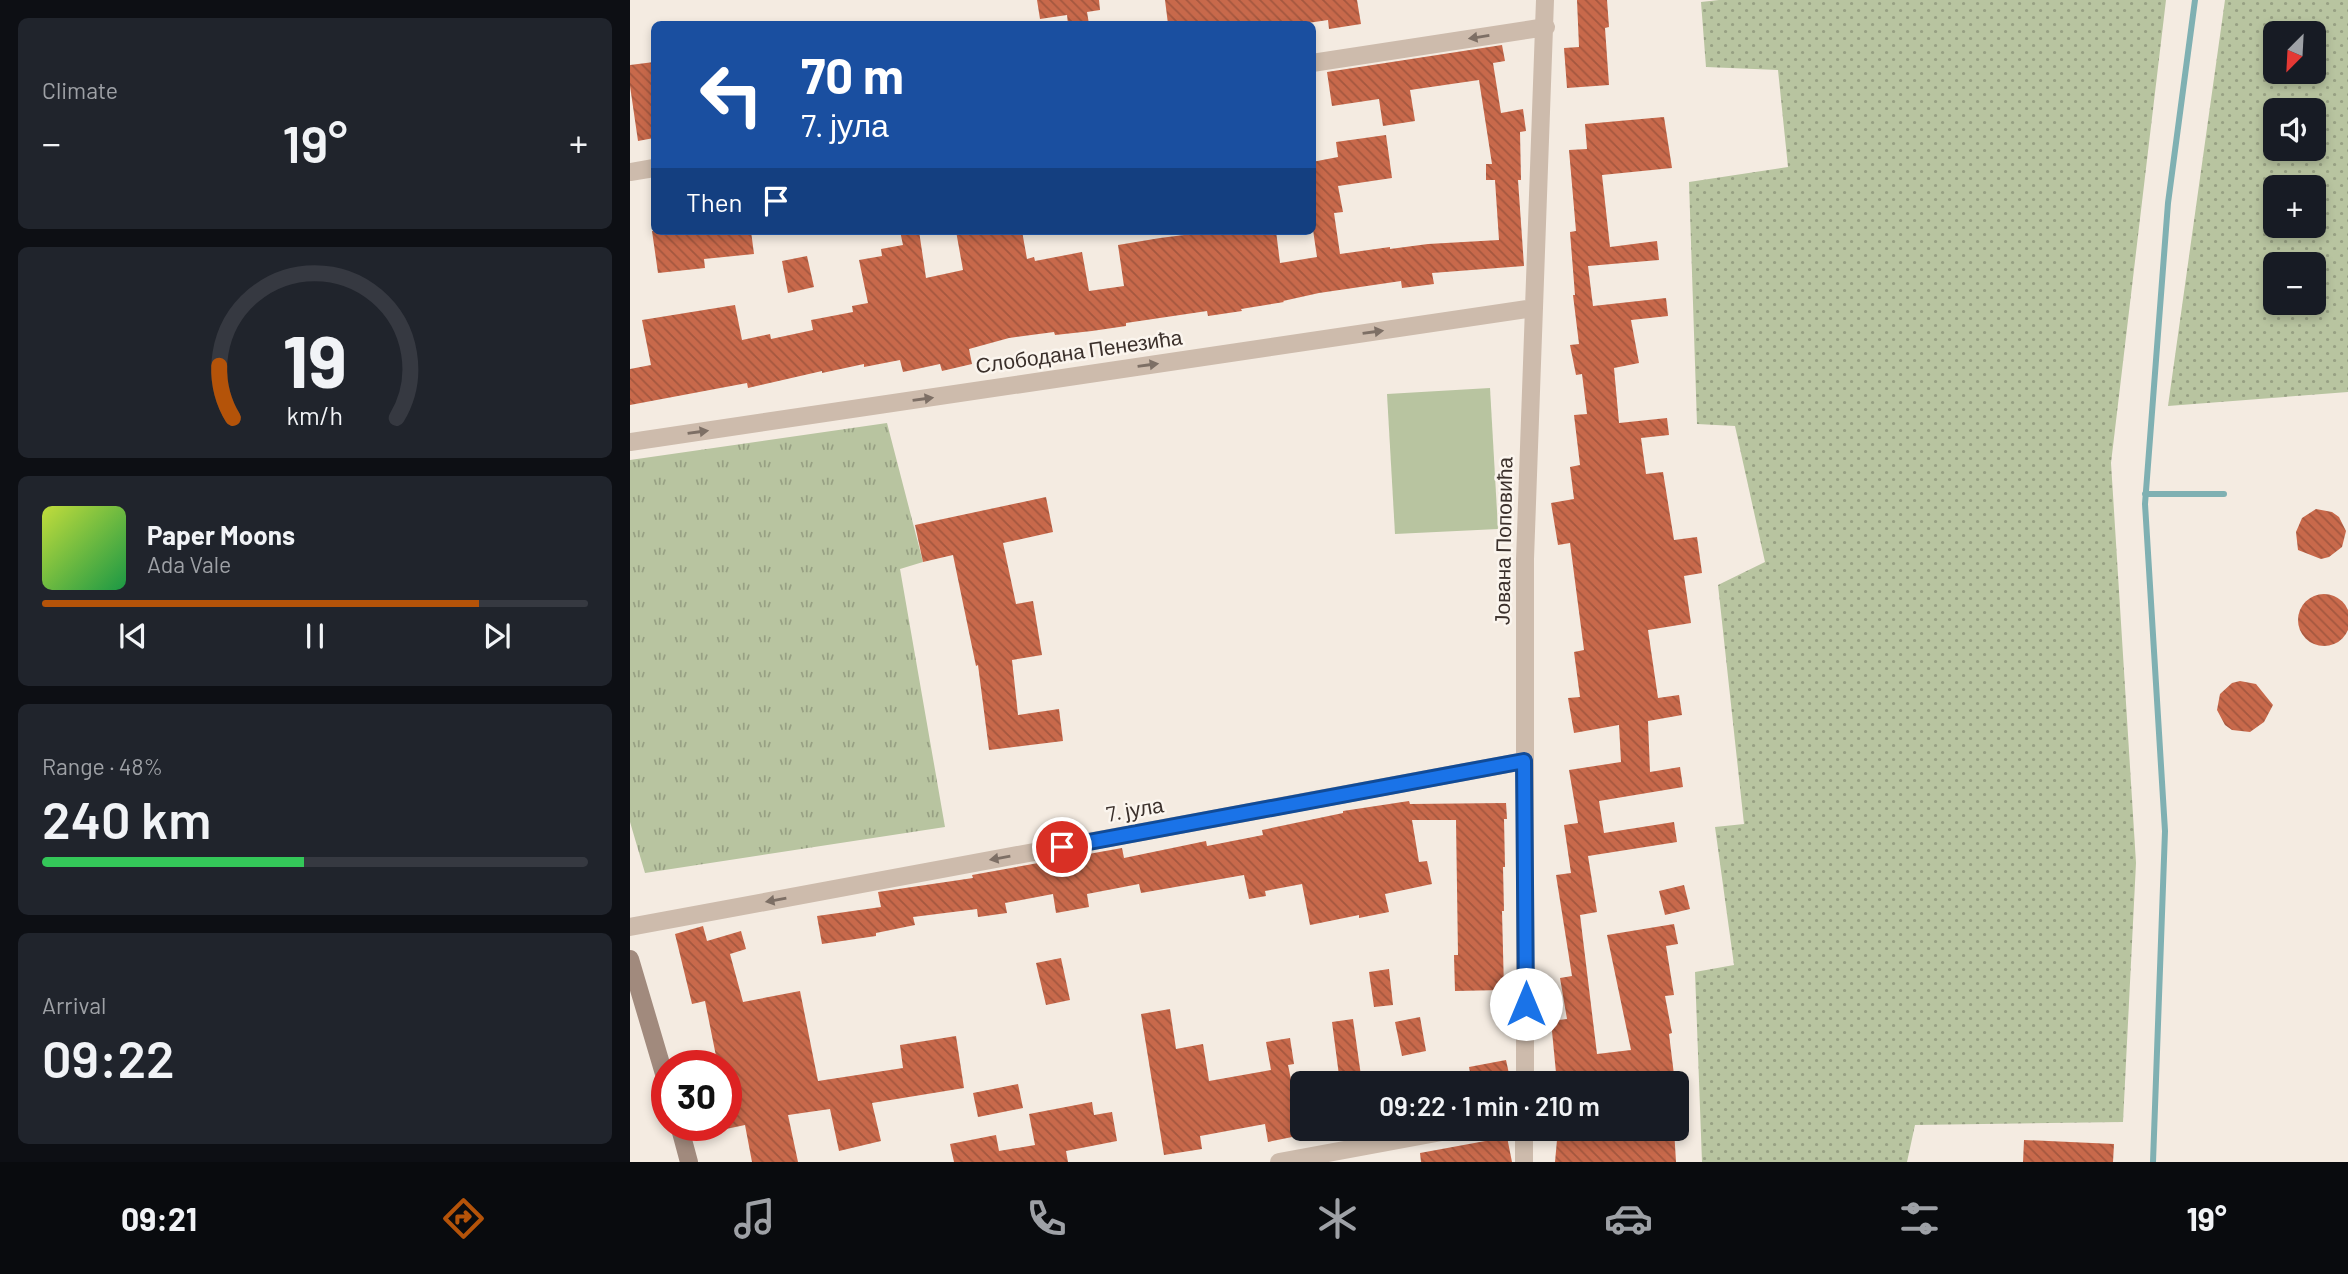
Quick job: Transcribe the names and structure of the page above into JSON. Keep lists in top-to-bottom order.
{
  "streets": {
    "street": ["Слободана Пенезића", "Јована Поповића", "7. јула"]
  },
  "crossings": [
    ["Слободана Пенезића", "Јована Поповића"],
    ["Јована Поповића", "7. јула"]
  ],
  "one_way": ["Слободана Пенезића", "7. јула"],
  "north": "bottom left",
  "page": {
    "tile": [
      "Climate",
      ["Range · 48%", "240 km"],
      ["Arrival", "09:22"]
    ],
    "map_buttons": ["+", "−"],
    "turn": ["70 m", "7. јула"],
    "heat": ["−", "19°", "+"],
    "then": "Then",
    "song": ["Paper Moons", "Ada Vale"],
    "limit": "30",
    "trip": "09:22 · 1 min · 210 m",
    "tabs": ["09:21", "19°"],
    "gauge": ["19", "km/h"]
  }
}
